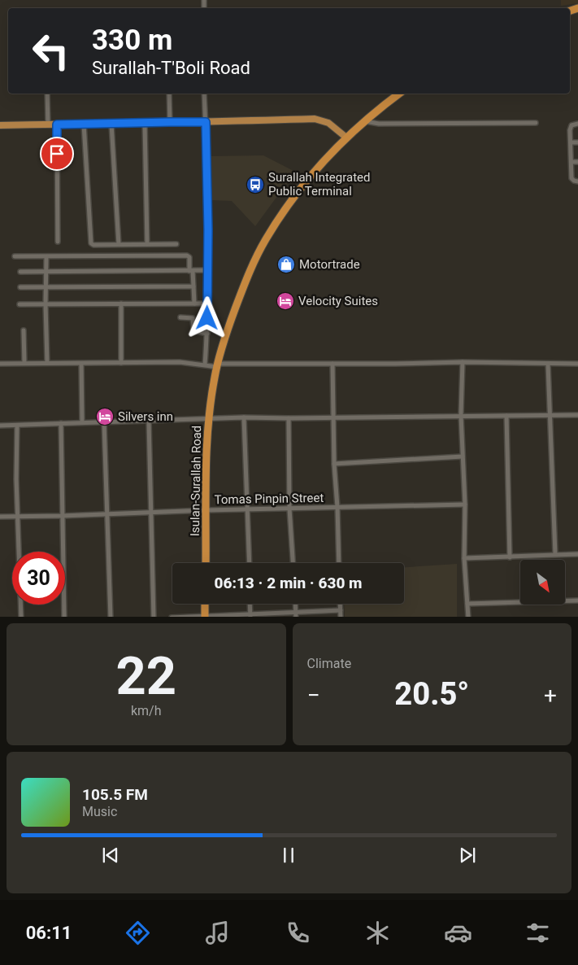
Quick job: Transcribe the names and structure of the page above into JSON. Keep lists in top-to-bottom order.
{
  "streets": {
    "highway": ["Isulan-Surallah Road"],
    "street": ["Tomas Pinpin Street"]
  },
  "crossings": [
    ["Isulan-Surallah Road", "Tomas Pinpin Street"]
  ],
  "places": {
    "bus stop": ["Surallah Integrated Public Terminal"],
    "shop": ["Motortrade"],
    "hotel": ["Velocity Suites", "Silvers inn"]
  },
  "north": "bottom right",
  "page": {
    "turn": ["330 m", "Surallah-T'Boli Road"],
    "limit": "30",
    "trip": "06:13 · 2 min · 630 m",
    "tile": [
      ["22", "km/h"],
      "Climate"
    ],
    "heat": ["−", "20.5°", "+"],
    "song": ["105.5 FM", "Music"],
    "tabs": "06:11"
  }
}
